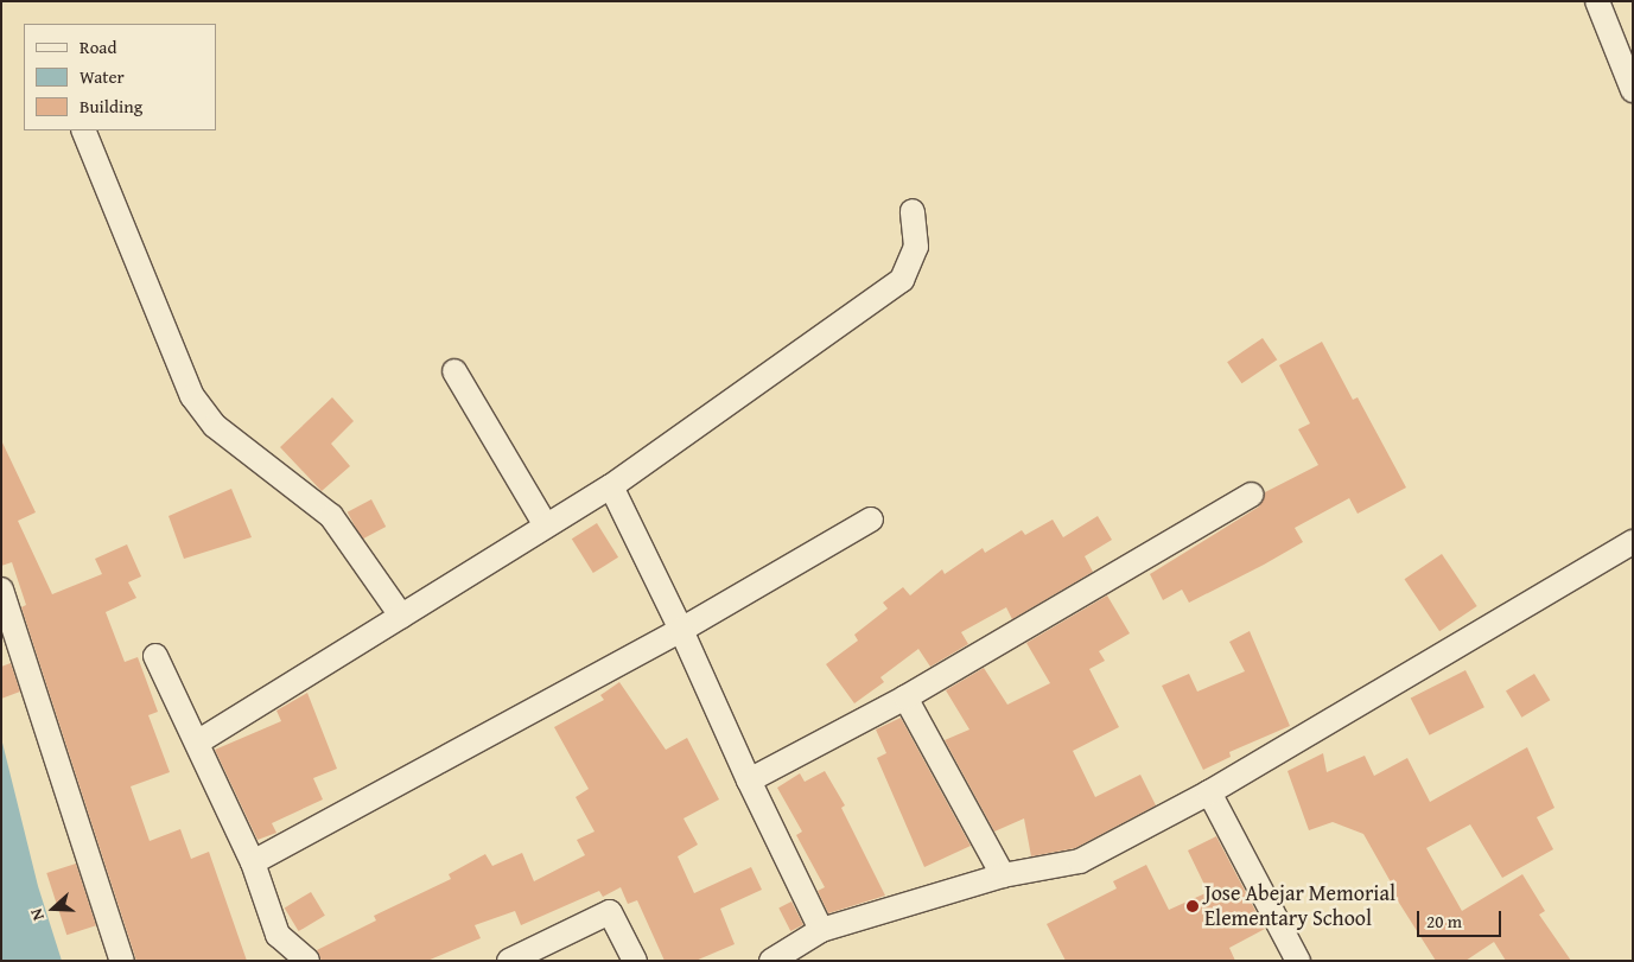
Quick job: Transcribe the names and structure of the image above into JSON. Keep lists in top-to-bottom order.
{
  "places": ["Jose Abejar Memorial Elementary School"],
  "legend": ["Road", "Water", "Building"],
  "scale_bar": "20 m",
  "north": "left"
}
